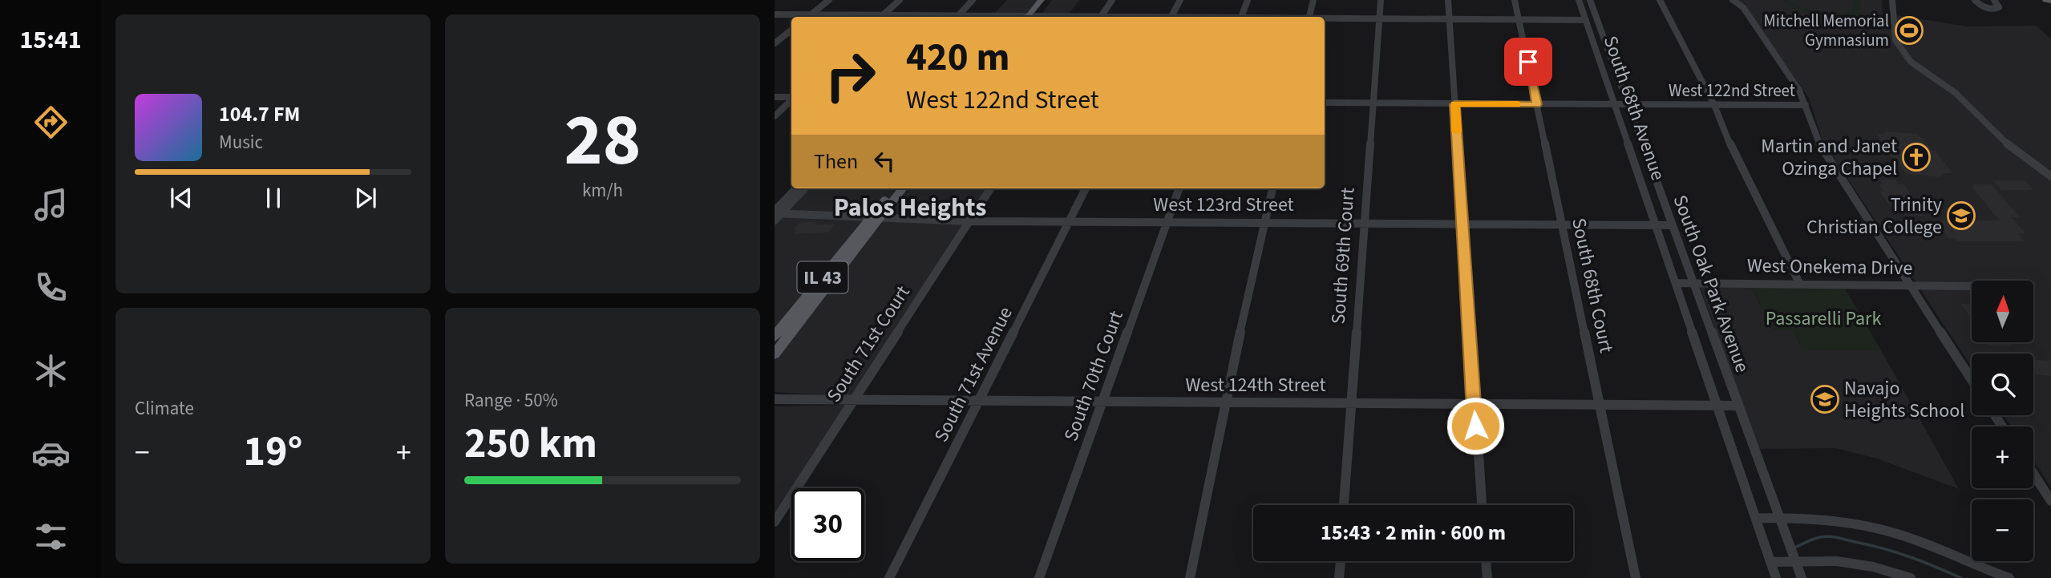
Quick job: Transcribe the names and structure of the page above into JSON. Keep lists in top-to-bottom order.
{
  "streets": {
    "main road": ["IL 43"],
    "street": [
      "West 122nd Street",
      "South 68th Avenue",
      "West 123rd Street",
      "South 69th Court",
      "West Onekema Drive",
      "South Oak Park Avenue",
      "South 68th Court",
      "South 71st Court",
      "South 71st Avenue",
      "South 70th Court",
      "West 124th Street"
    ]
  },
  "crossings": [
    ["West 122nd Street", "South 68th Avenue"],
    ["West 122nd Street", "South 69th Court"],
    ["West 122nd Street", "South Oak Park Avenue"],
    ["West 122nd Street", "South 68th Court"],
    ["South 68th Avenue", "West 123rd Street"],
    ["South 68th Avenue", "West Onekema Drive"],
    ["South 68th Avenue", "West 124th Street"],
    ["West 123rd Street", "South 69th Court"],
    ["West 123rd Street", "IL 43"],
    ["West 123rd Street", "South Oak Park Avenue"],
    ["West 123rd Street", "South 68th Court"],
    ["West 123rd Street", "South 71st Court"],
    ["West 123rd Street", "South 71st Avenue"],
    ["West 123rd Street", "South 70th Court"],
    ["South 69th Court", "West 124th Street"],
    ["West Onekema Drive", "South Oak Park Avenue"],
    ["South Oak Park Avenue", "West 124th Street"],
    ["South 68th Court", "West 124th Street"],
    ["South 71st Court", "West 124th Street"],
    ["South 71st Avenue", "West 124th Street"],
    ["South 70th Court", "West 124th Street"]
  ],
  "districts": ["Palos Heights"],
  "parks": ["Passarelli Park"],
  "places": {
    "sports": ["Mitchell Memorial Gymnasium"],
    "church": ["Martin and Janet Ozinga Chapel"],
    "school or university": ["Trinity Christian College", "Navajo Heights School"]
  },
  "north": "top",
  "page": {
    "tabs": "15:41",
    "tile": [
      ["28", "km/h"],
      "Climate",
      ["Range · 50%", "250 km"]
    ],
    "turn": ["420 m", "West 122nd Street"],
    "song": ["104.7 FM", "Music"],
    "then": "Then",
    "map_buttons": ["+", "−"],
    "heat": ["−", "19°", "+"],
    "limit": "30",
    "trip": "15:43 · 2 min · 600 m"
  }
}
